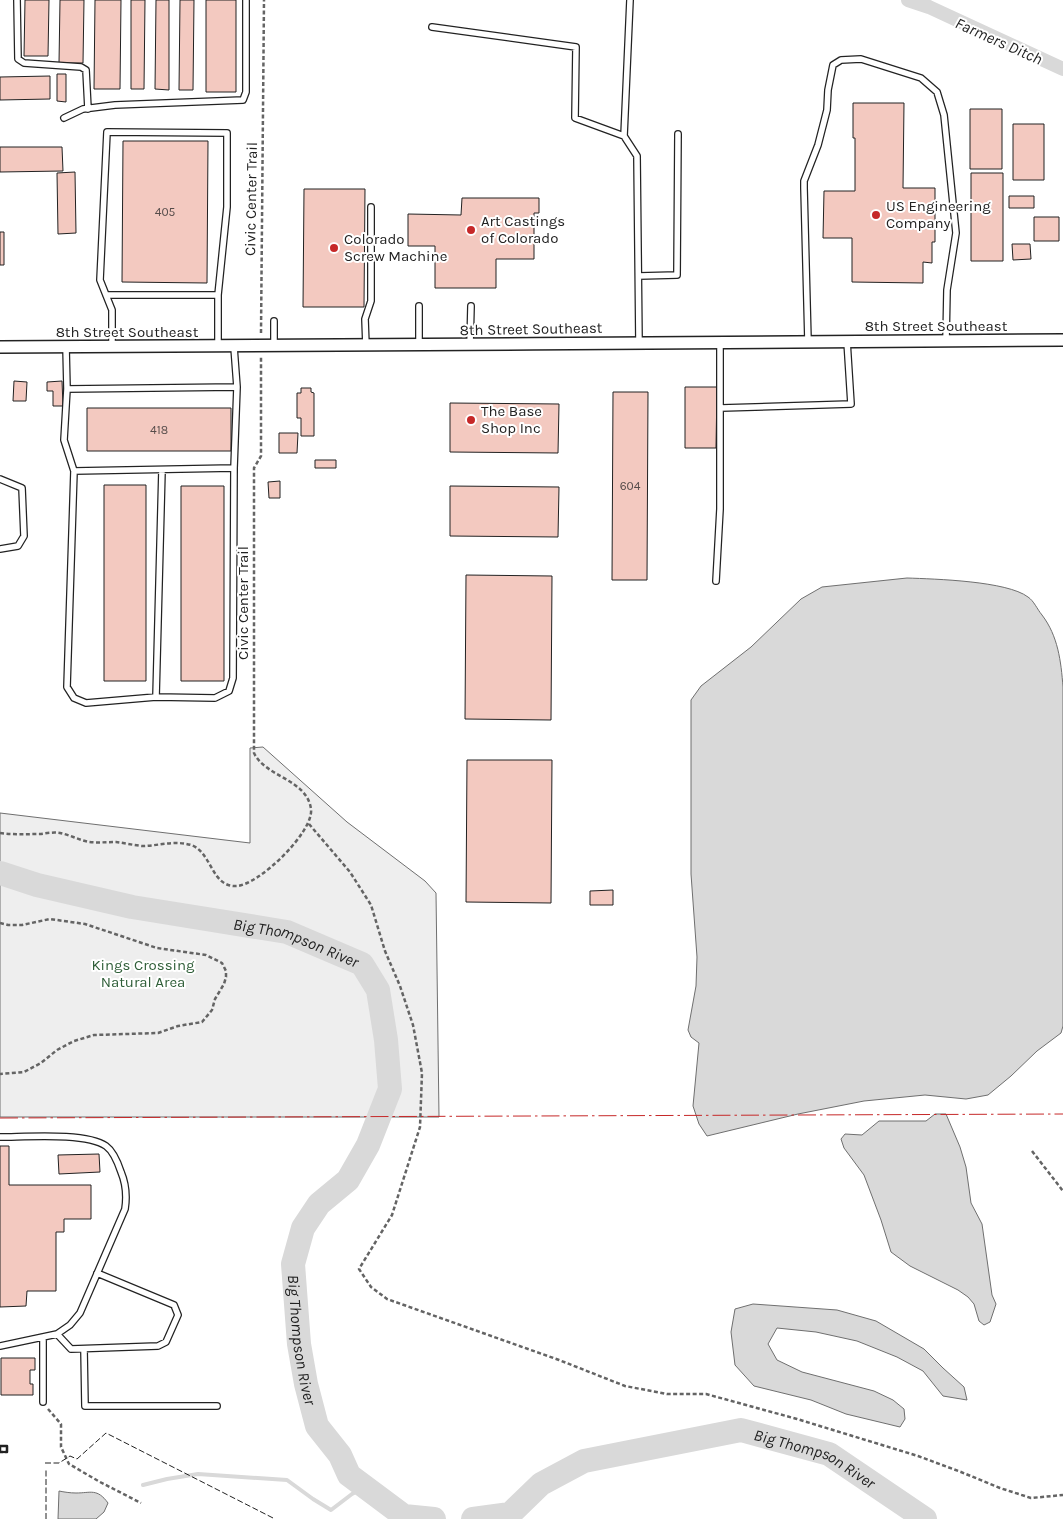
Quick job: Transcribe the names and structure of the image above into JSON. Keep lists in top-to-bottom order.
{
  "streets": {
    "street": ["8th Street Southeast"],
    "path": ["Civic Center Trail"]
  },
  "crossings": [
    ["Civic Center Trail", "8th Street Southeast"]
  ],
  "water": ["Farmers Ditch", "Big Thompson River"],
  "parks": ["Kings Crossing Natural Area"],
  "places": [
    "US Engineering Company",
    "Art Castings of Colorado",
    "Colorado Screw Machine",
    "The Base Shop Inc"
  ],
  "house_numbers": ["405", "418", "604"]
}
